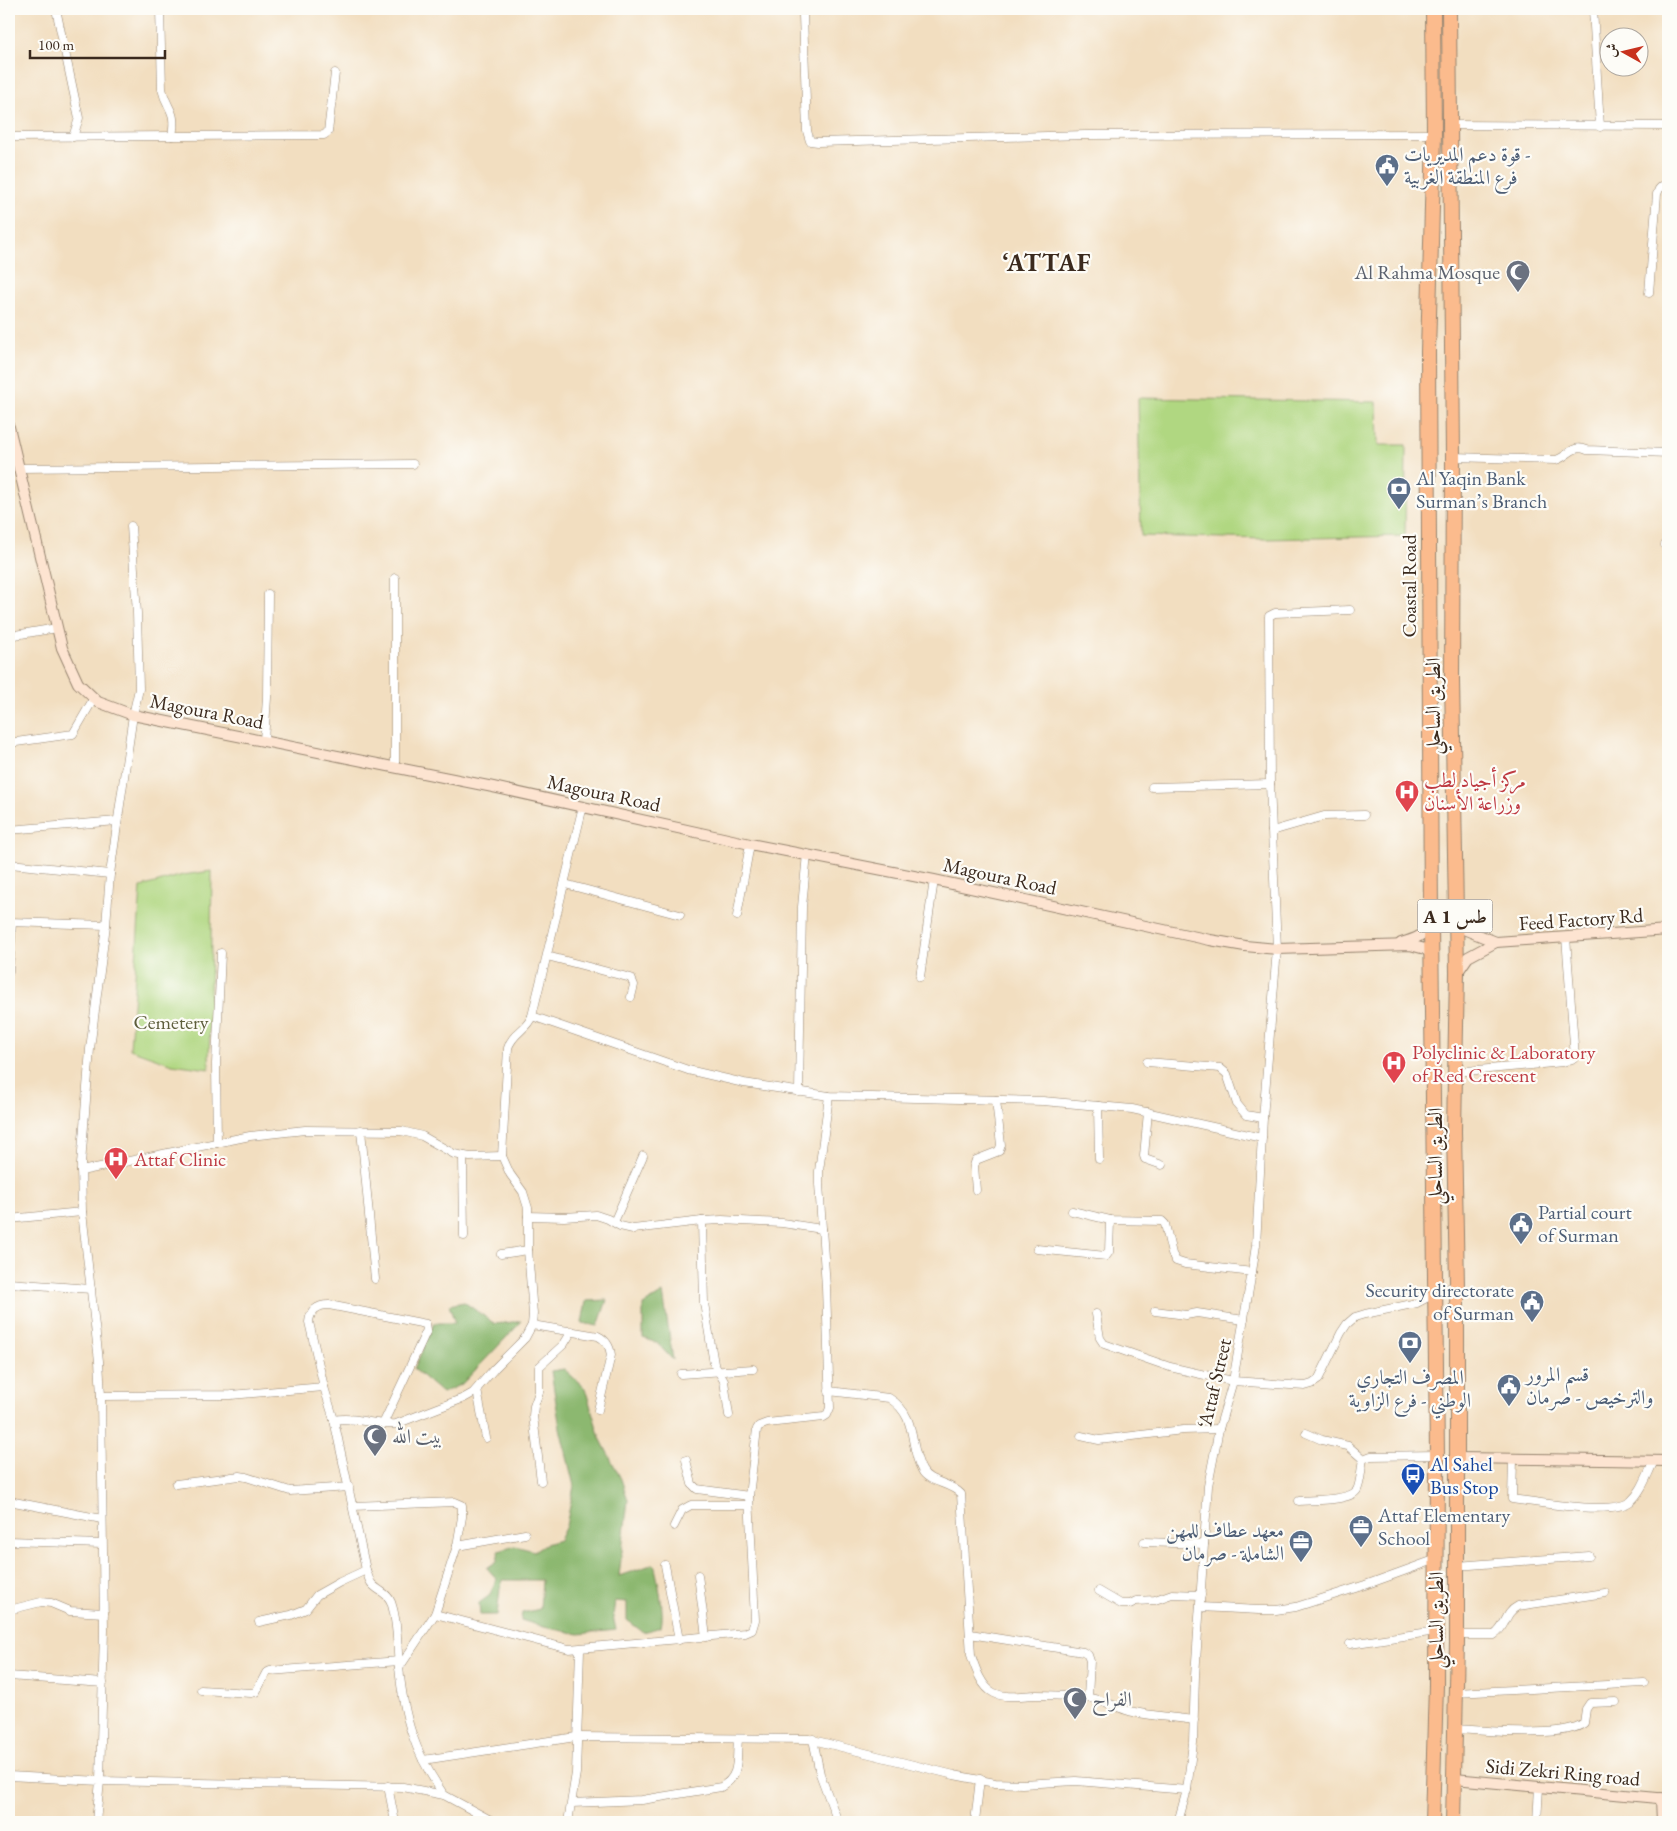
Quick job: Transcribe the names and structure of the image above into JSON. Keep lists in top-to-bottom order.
{
  "streets": {
    "highway": ["Coastal Road", "الطريق الساحلي", "A 1 طس"],
    "street": [
      "Magoura Road",
      "Feed Factory Rd",
      "‘Attaf Street",
      "Sidi Zekri Ring road"
    ]
  },
  "crossings": [
    ["Coastal Road", "Magoura Road"],
    ["الطريق الساحلي", "Feed Factory Rd"],
    ["الطريق الساحلي", "Sidi Zekri Ring road"],
    ["Magoura Road", "‘Attaf Street"]
  ],
  "districts": ["‘ATTAF"],
  "parks": ["Cemetery"],
  "places": {
    "public building": [
      "قوة دعم المديريات - فرع المنطقة الغربية",
      "Partial court of Surman",
      "Security directorate of Surman",
      "قسم المرور والترخيص - صرمان"
    ],
    "mosque": ["Al Rahma Mosque", "بيت الله", "الفراح"],
    "bank": ["Al Yaqin Bank Surman’s Branch", "المصرف التجاري الوطني - فرع الزاوية"],
    "hospital": ["مركز أجياد لطب وزراعة الأسنان", "Polyclinic & Laboratory of Red Crescent", "Attaf Clinic"],
    "bus stop": ["Al Sahel Bus Stop"],
    "office": ["Attaf Elementary School", "معهد عطاف للمهن الشاملة - صرمان"]
  },
  "scale_bar": "100 m",
  "north": "left"
}
